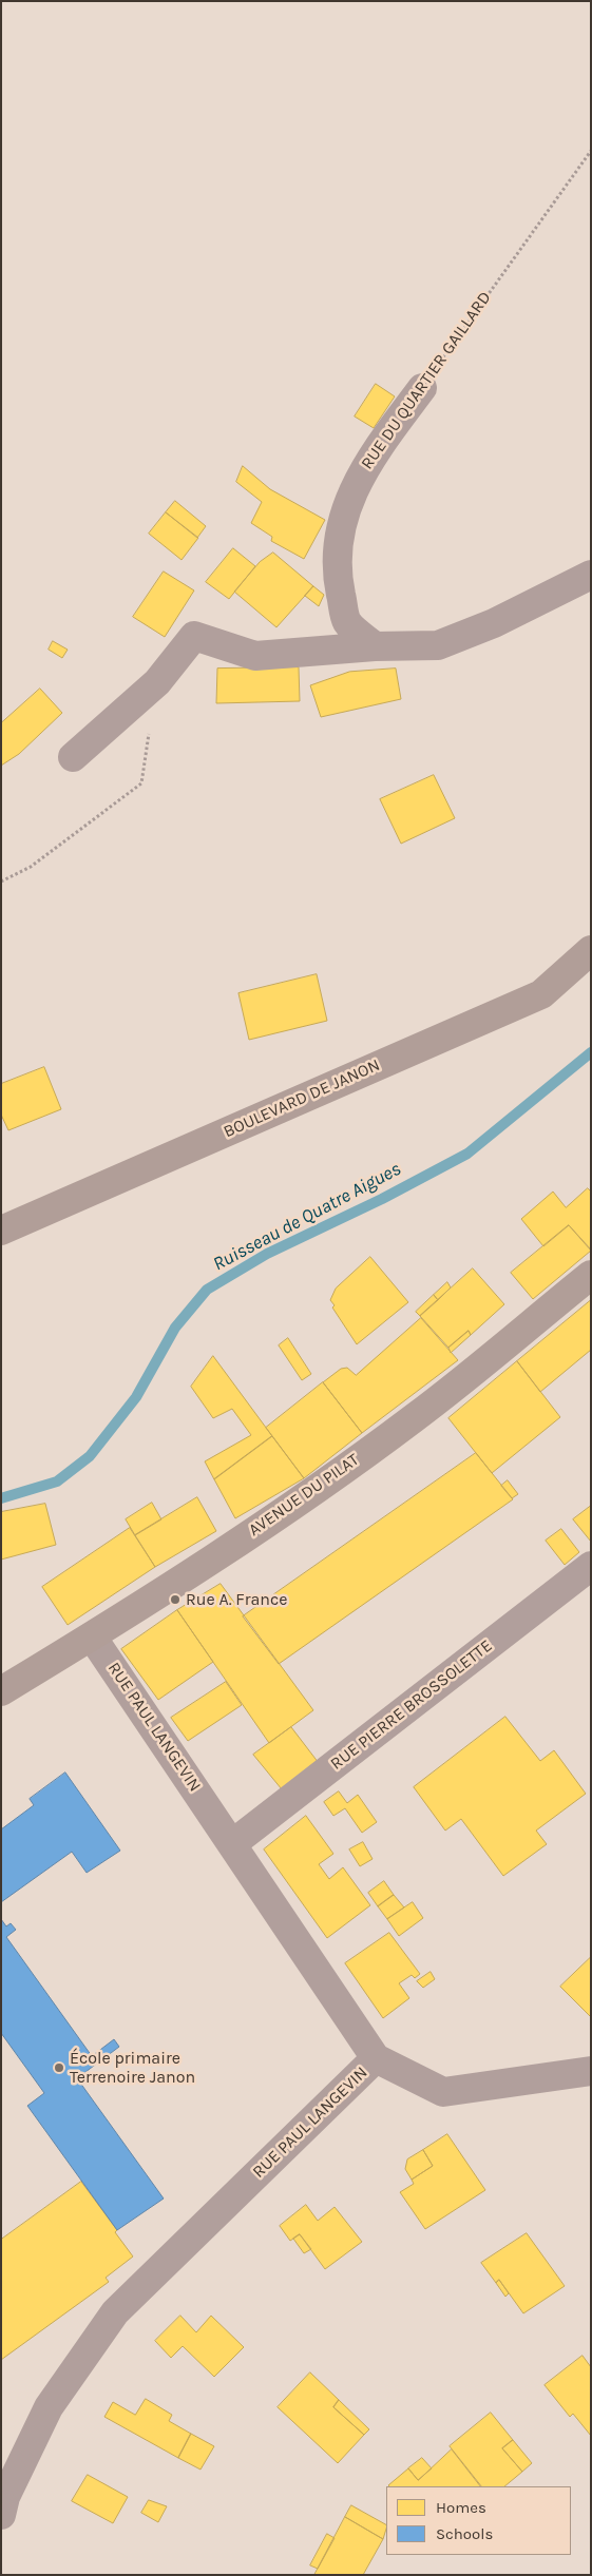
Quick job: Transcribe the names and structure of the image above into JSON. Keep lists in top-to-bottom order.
{
  "streets": {
    "main road": ["BOULEVARD DE JANON", "AVENUE DU PILAT"],
    "street": ["RUE DU QUARTIER GAILLARD", "RUE PIERRE BROSSOLETTE", "RUE PAUL LANGEVIN"]
  },
  "crossings": [
    ["AVENUE DU PILAT", "RUE PAUL LANGEVIN"],
    ["RUE PIERRE BROSSOLETTE", "RUE PAUL LANGEVIN"]
  ],
  "water": ["Ruisseau de Quatre Aigues"],
  "places": ["Rue A. France", "École primaire Terrenoire Janon"],
  "legend": ["Homes", "Schools"]
}
